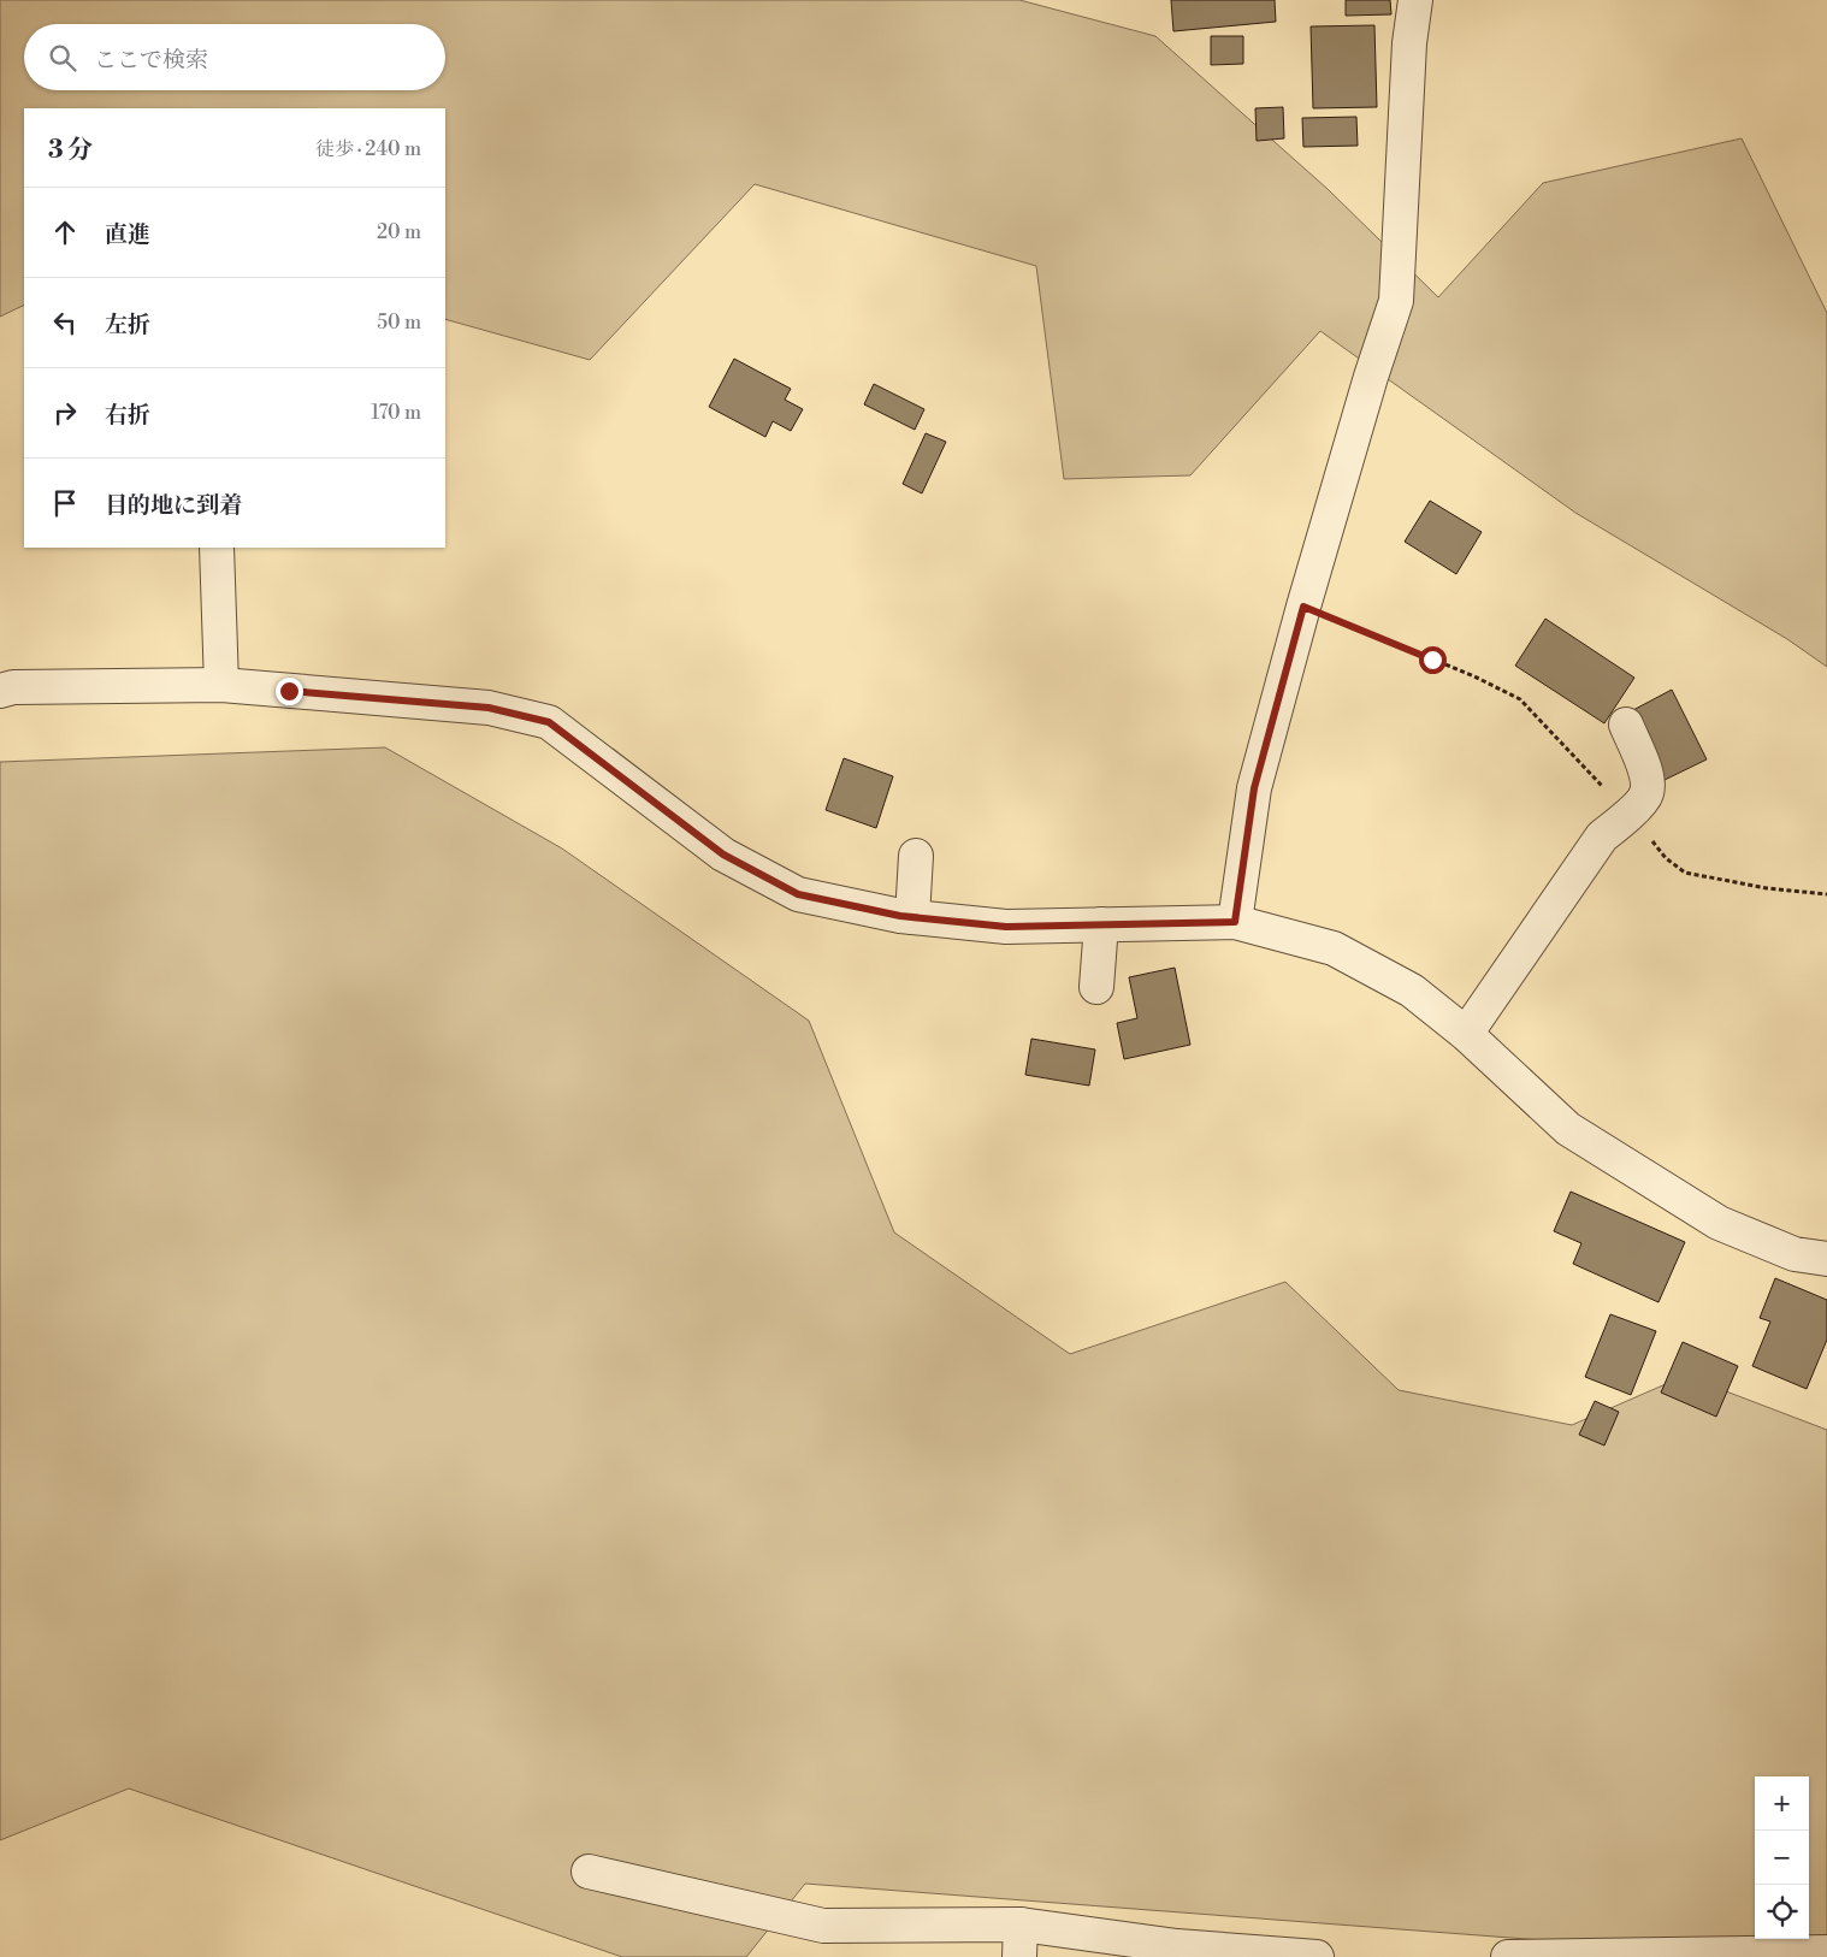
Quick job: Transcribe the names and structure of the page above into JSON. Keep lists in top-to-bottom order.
{
  "page": {
    "search": "ここで検索",
    "heading": ["3 分", "徒歩 · 240 m"],
    "list": [
      ["直進", "20 m"],
      ["左折", "50 m"],
      ["右折", "170 m"],
      "目的地に到着"
    ],
    "map_buttons": ["+", "−"]
  }
}
